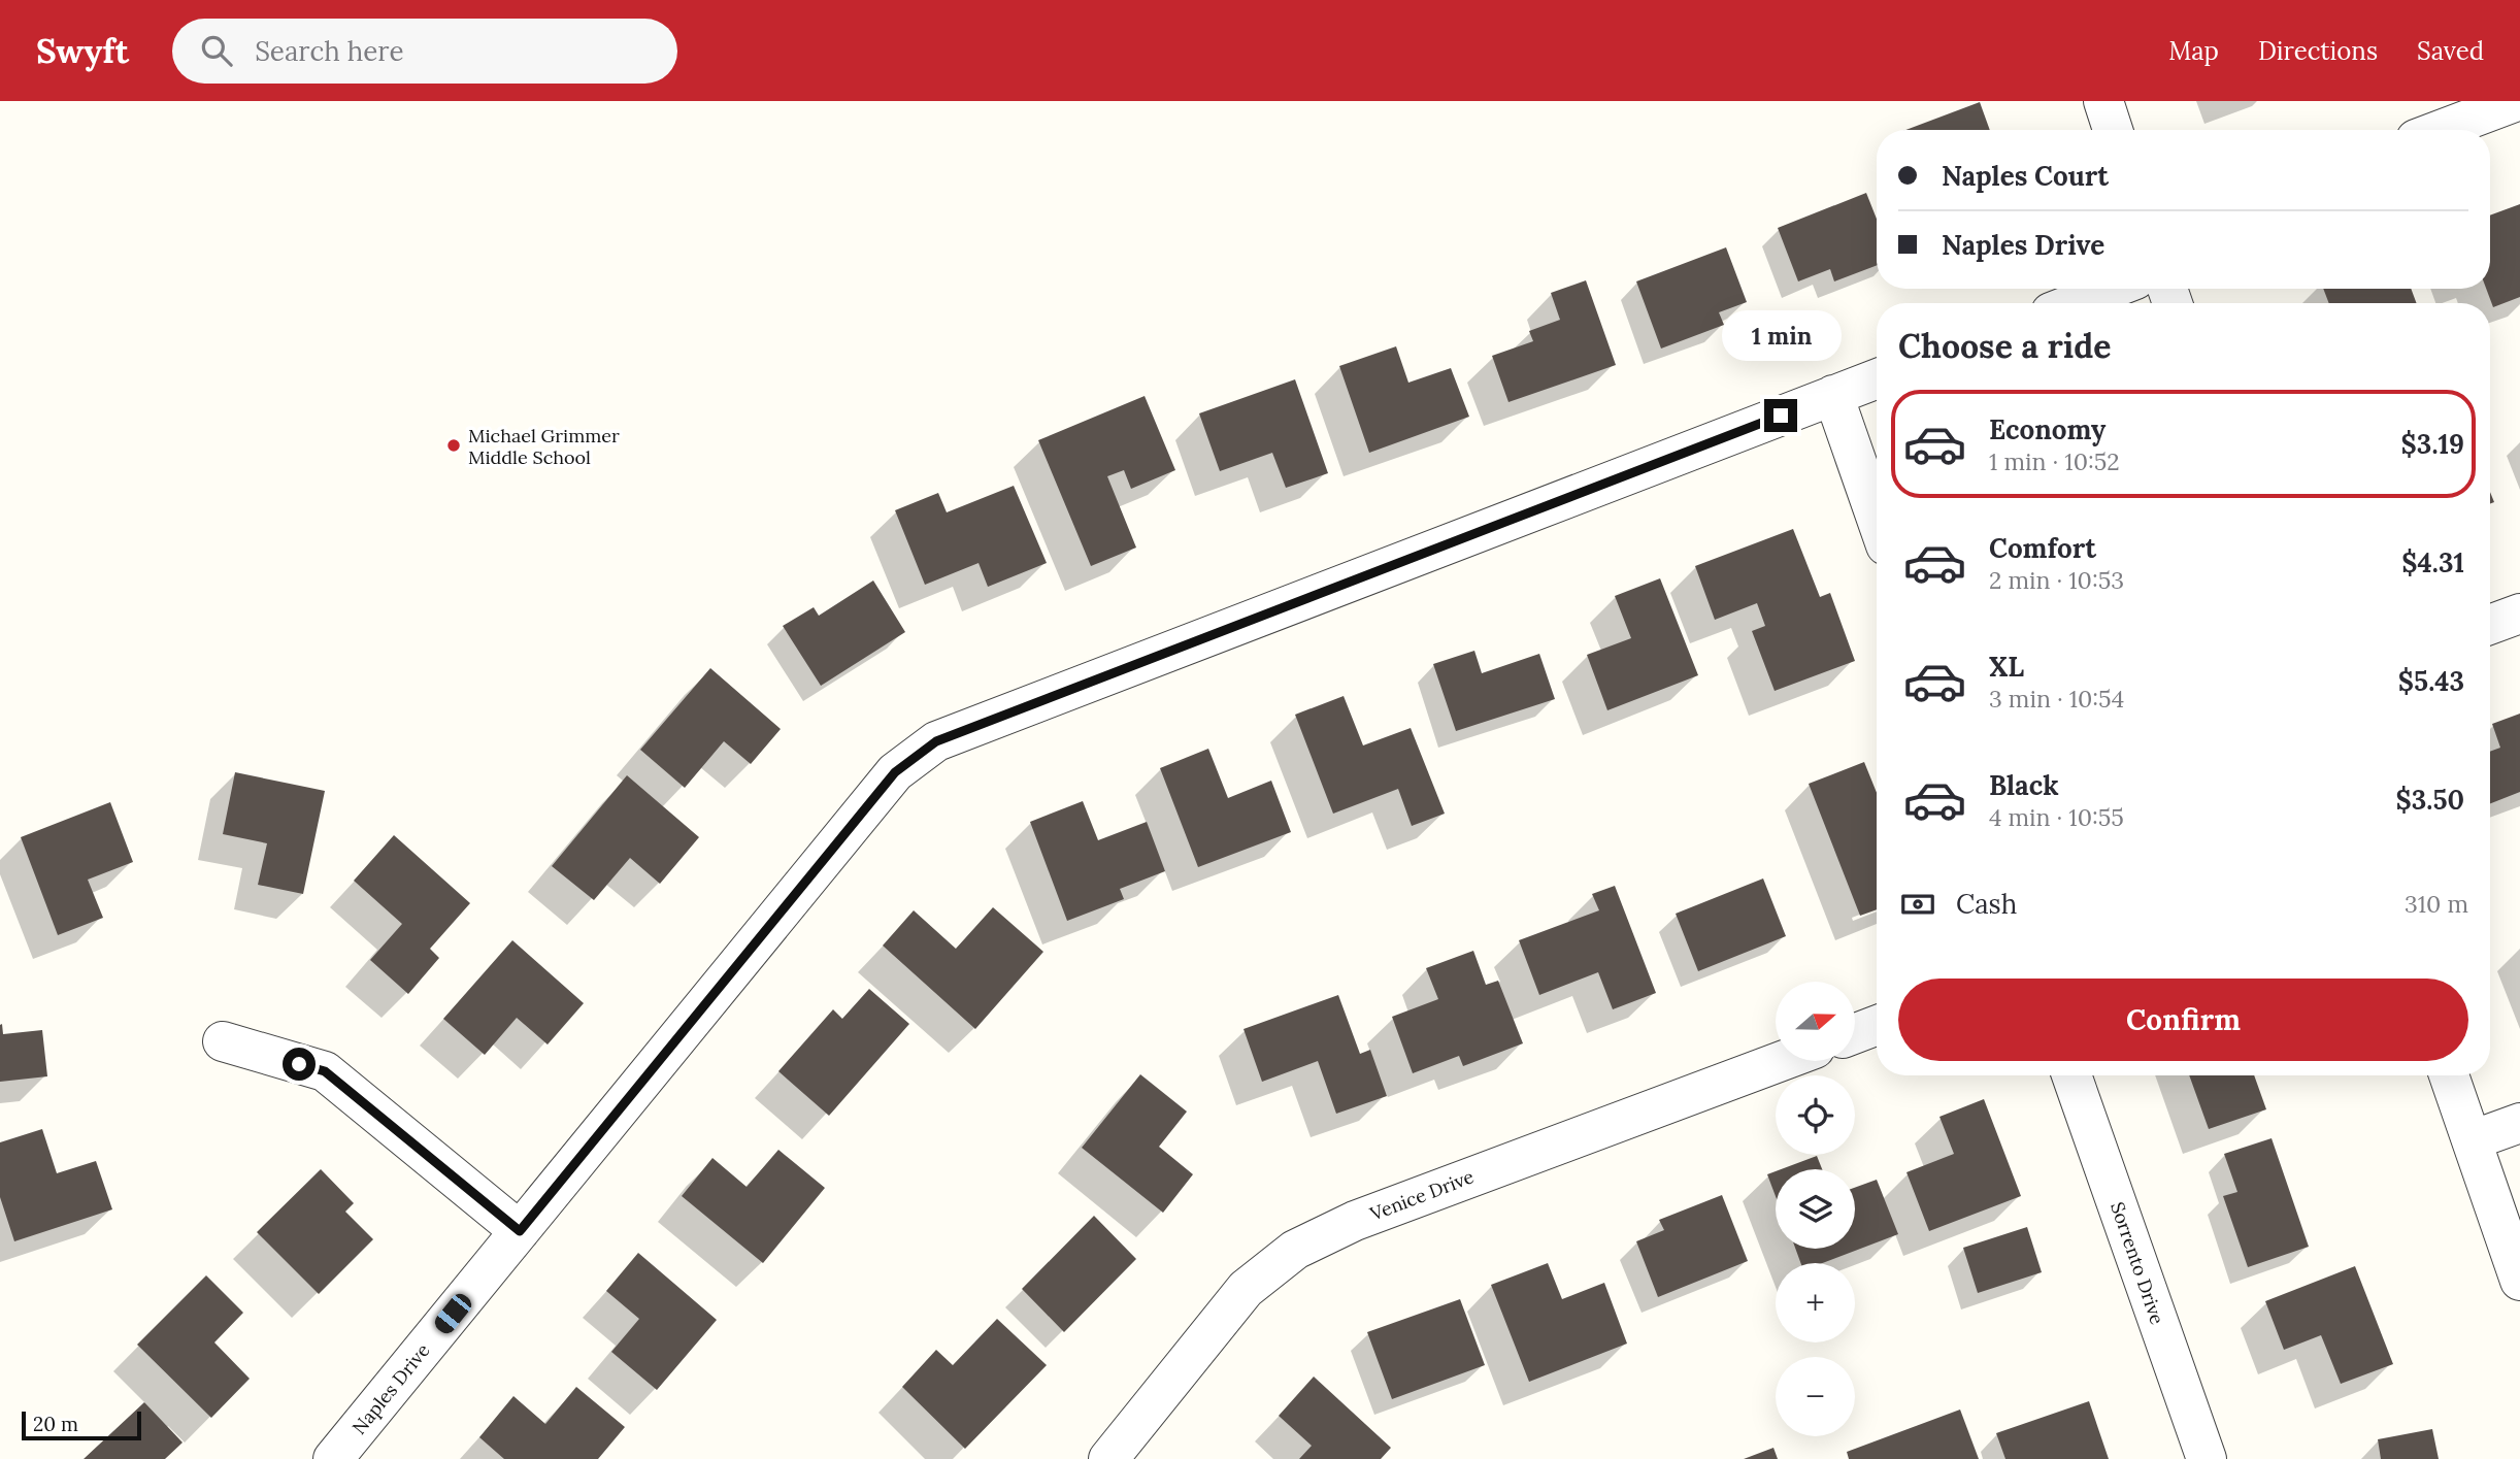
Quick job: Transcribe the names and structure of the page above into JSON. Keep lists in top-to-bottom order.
{
  "streets": {
    "street": ["Venice Drive", "Sorrento Drive", "Naples Drive"]
  },
  "places": ["Michael Grimmer Middle School"],
  "scale_bar": "20 m",
  "north": "right",
  "page": {
    "header": "Swyft",
    "search": "Search here",
    "nav": ["Map", "Directions", "Saved"],
    "banner": ["Naples Court", "Naples Drive"],
    "heading": "Choose a ride",
    "bubble": "1 min",
    "list": [
      {
        "name": "Economy",
        "note": "1 min · 10:52",
        "value": "$3.19"
      },
      {
        "name": "Comfort",
        "note": "2 min · 10:53",
        "value": "$4.31"
      },
      {
        "name": "XL",
        "note": "3 min · 10:54",
        "value": "$5.43"
      },
      {
        "name": "Black",
        "note": "4 min · 10:55",
        "value": "$3.50"
      }
    ],
    "pay": ["Cash", "310 m"],
    "buttons": "Confirm",
    "map_buttons": ["+", "−"],
    "scale": "20 m"
  }
}
